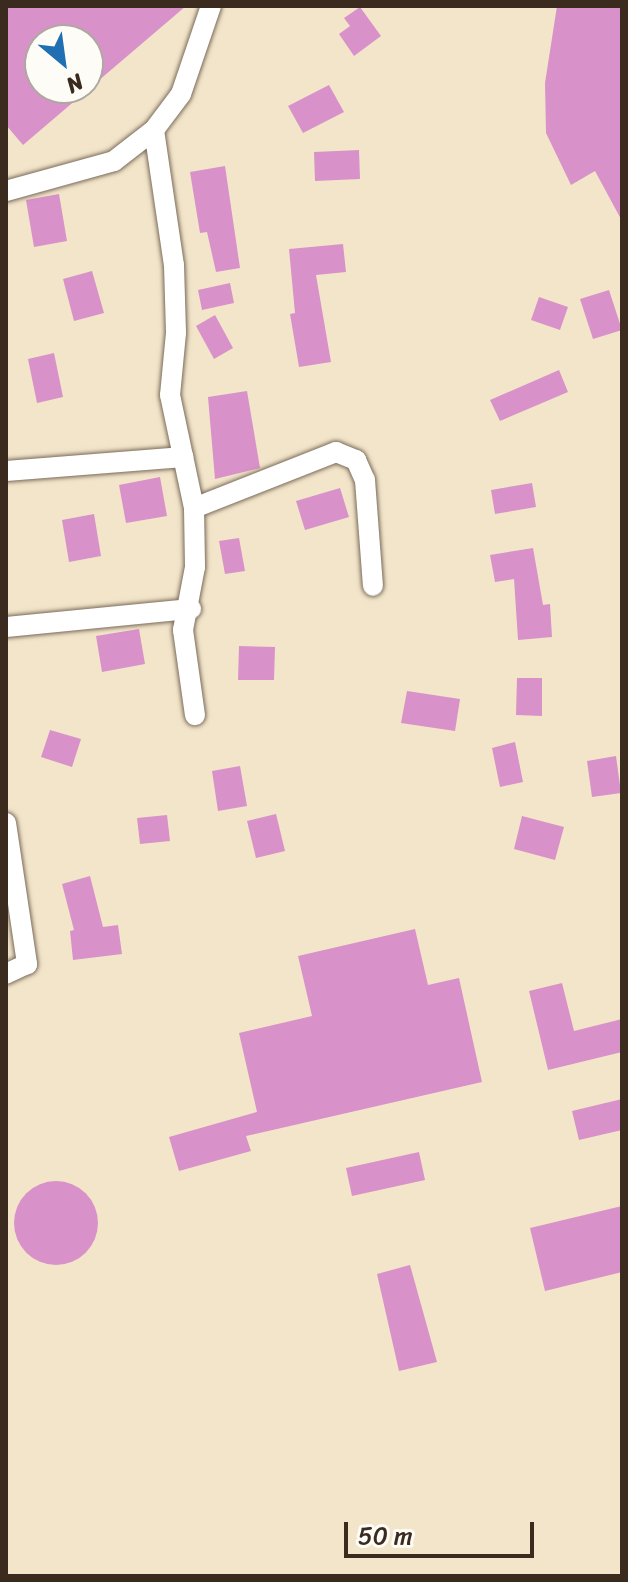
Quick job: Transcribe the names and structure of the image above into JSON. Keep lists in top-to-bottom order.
{
  "scale_bar": "50 m",
  "north": "bottom right"
}
